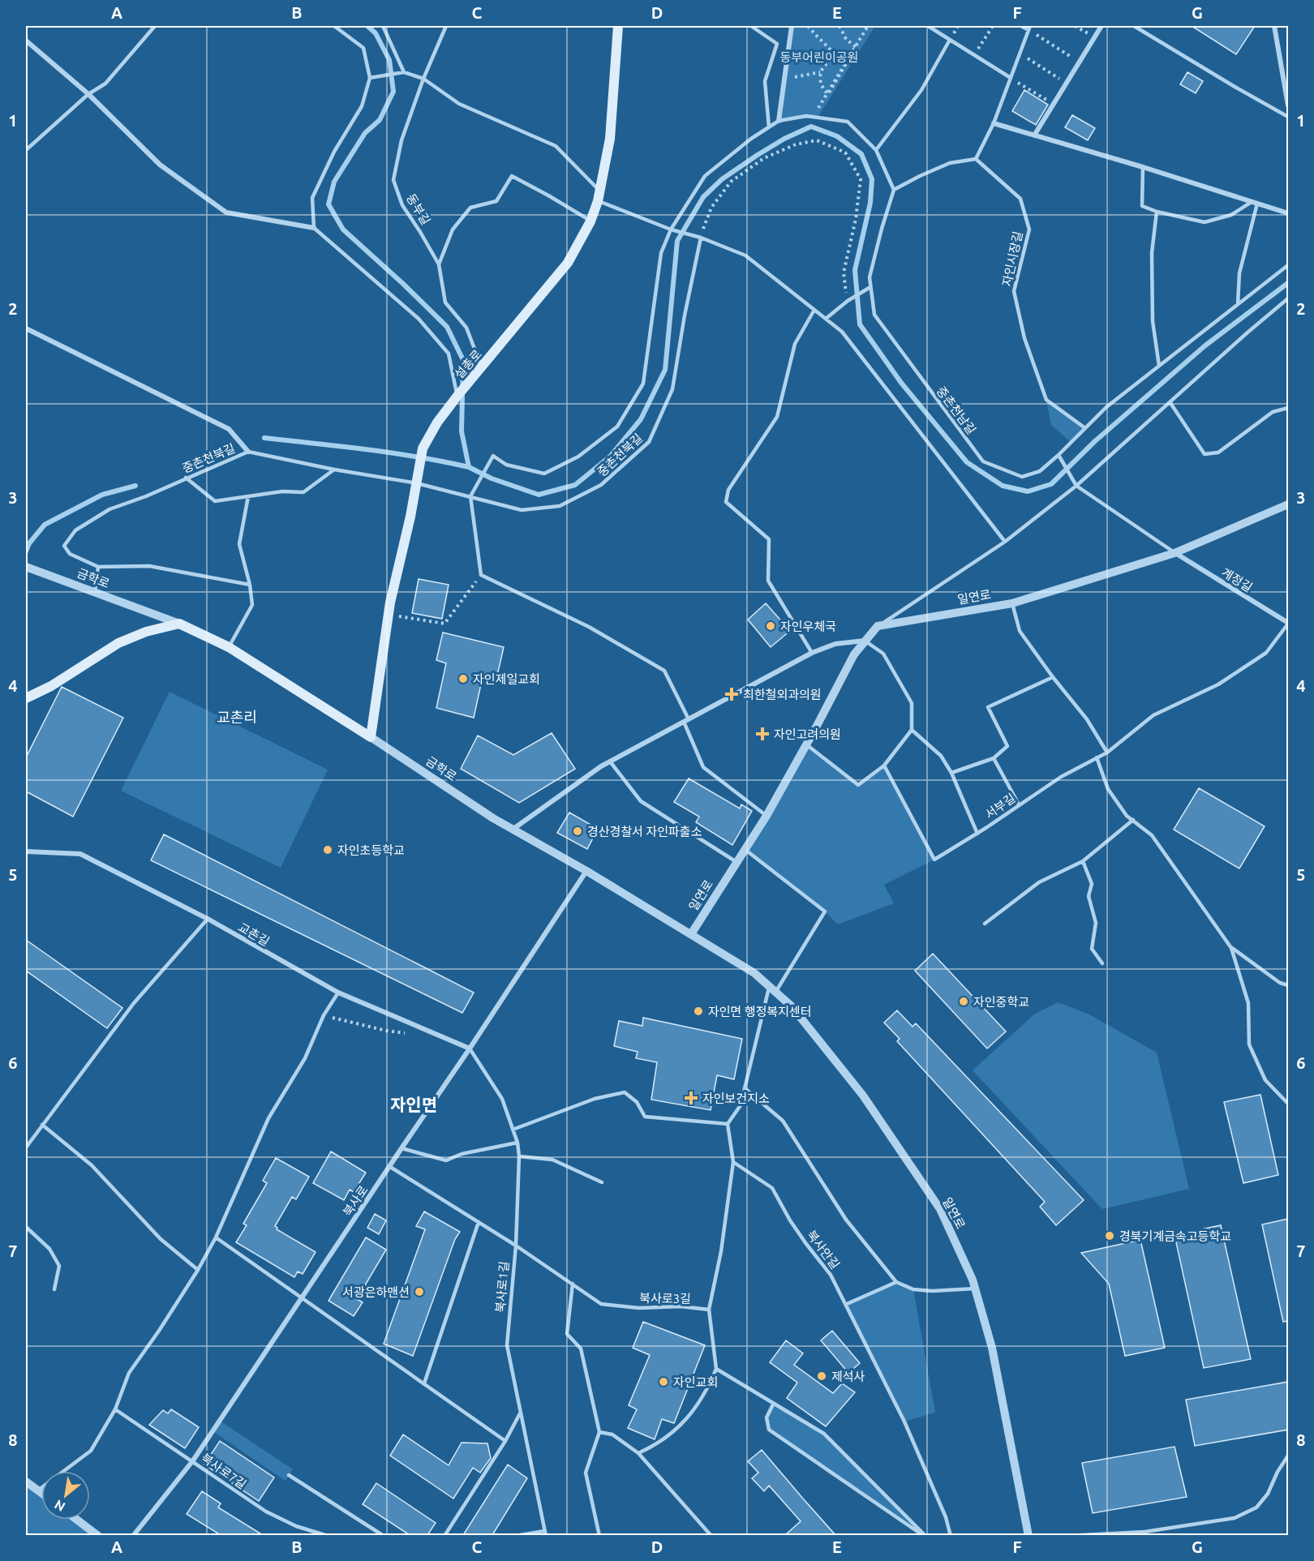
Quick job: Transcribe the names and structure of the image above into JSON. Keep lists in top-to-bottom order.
{
  "streets": {
    "main road": ["설총로", "금학로"],
    "street": [
      "계정길",
      "일연로",
      "교촌길",
      "북사로"
    ],
    "lane": [
      "동부길",
      "자인시장길",
      "중촌천남길",
      "중촌천북길",
      "서부길",
      "북사안길",
      "북사로1길",
      "북사로3길",
      "북사로7길"
    ]
  },
  "crossings": [
    ["동부길", "설총로"],
    ["자인시장길", "중촌천남길"],
    ["설총로", "중촌천북길"],
    ["설총로", "금학로"],
    ["금학로", "일연로"],
    ["금학로", "북사로"],
    ["계정길", "일연로"],
    ["계정길", "서부길"],
    ["교촌길", "북사로"],
    ["교촌길", "북사로1길"],
    ["북사로", "북사로1길"],
    ["북사로", "북사로3길"],
    ["북사로", "북사로7길"],
    ["북사로1길", "북사로3길"]
  ],
  "districts": ["교촌리", "자인면"],
  "parks": ["동부어린이공원"],
  "places": {
    "other": [
      "자인우체국",
      "자인제일교회",
      "경산경찰서 자인파출소",
      "자인초등학교",
      "자인중학교",
      "자인면 행정복지센터",
      "경북기계금속고등학교",
      "서광은하맨션",
      "제석사",
      "자인교회"
    ],
    "health": ["최한철외과의원", "자인고려의원", "자인보건지소"]
  },
  "north": "bottom left",
  "grid": {
    "columns": [
      "A",
      "B",
      "C",
      "D",
      "E",
      "F",
      "G"
    ],
    "rows": [
      "1",
      "2",
      "3",
      "4",
      "5",
      "6",
      "7",
      "8"
    ]
  }
}
